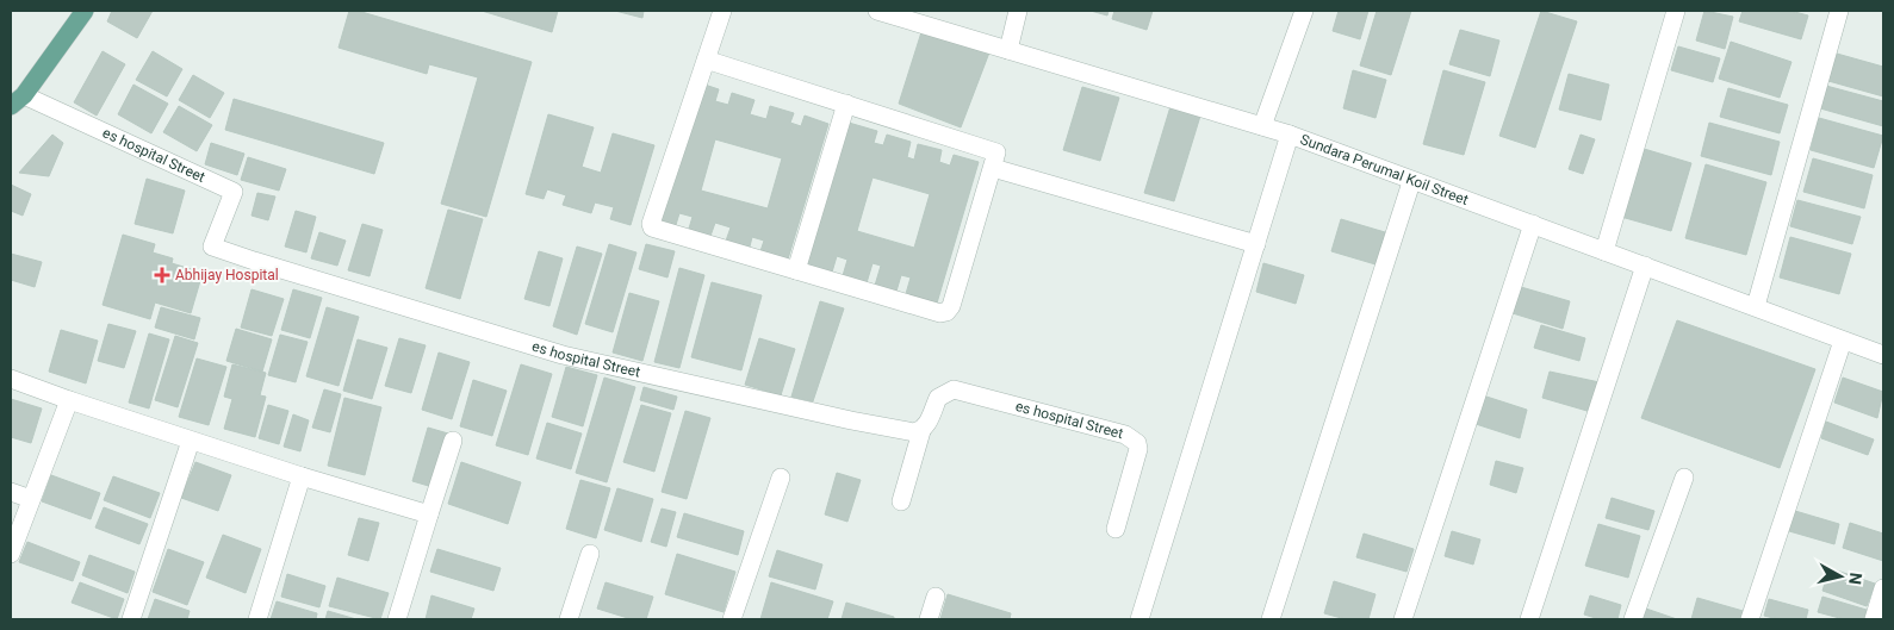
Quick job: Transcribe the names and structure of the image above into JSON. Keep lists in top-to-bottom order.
{
  "streets": {
    "street": ["es hospital Street", "Sundara Perumal Koil Street"]
  },
  "places": {
    "health": ["Abhijay Hospital"]
  },
  "north": "right"
}
